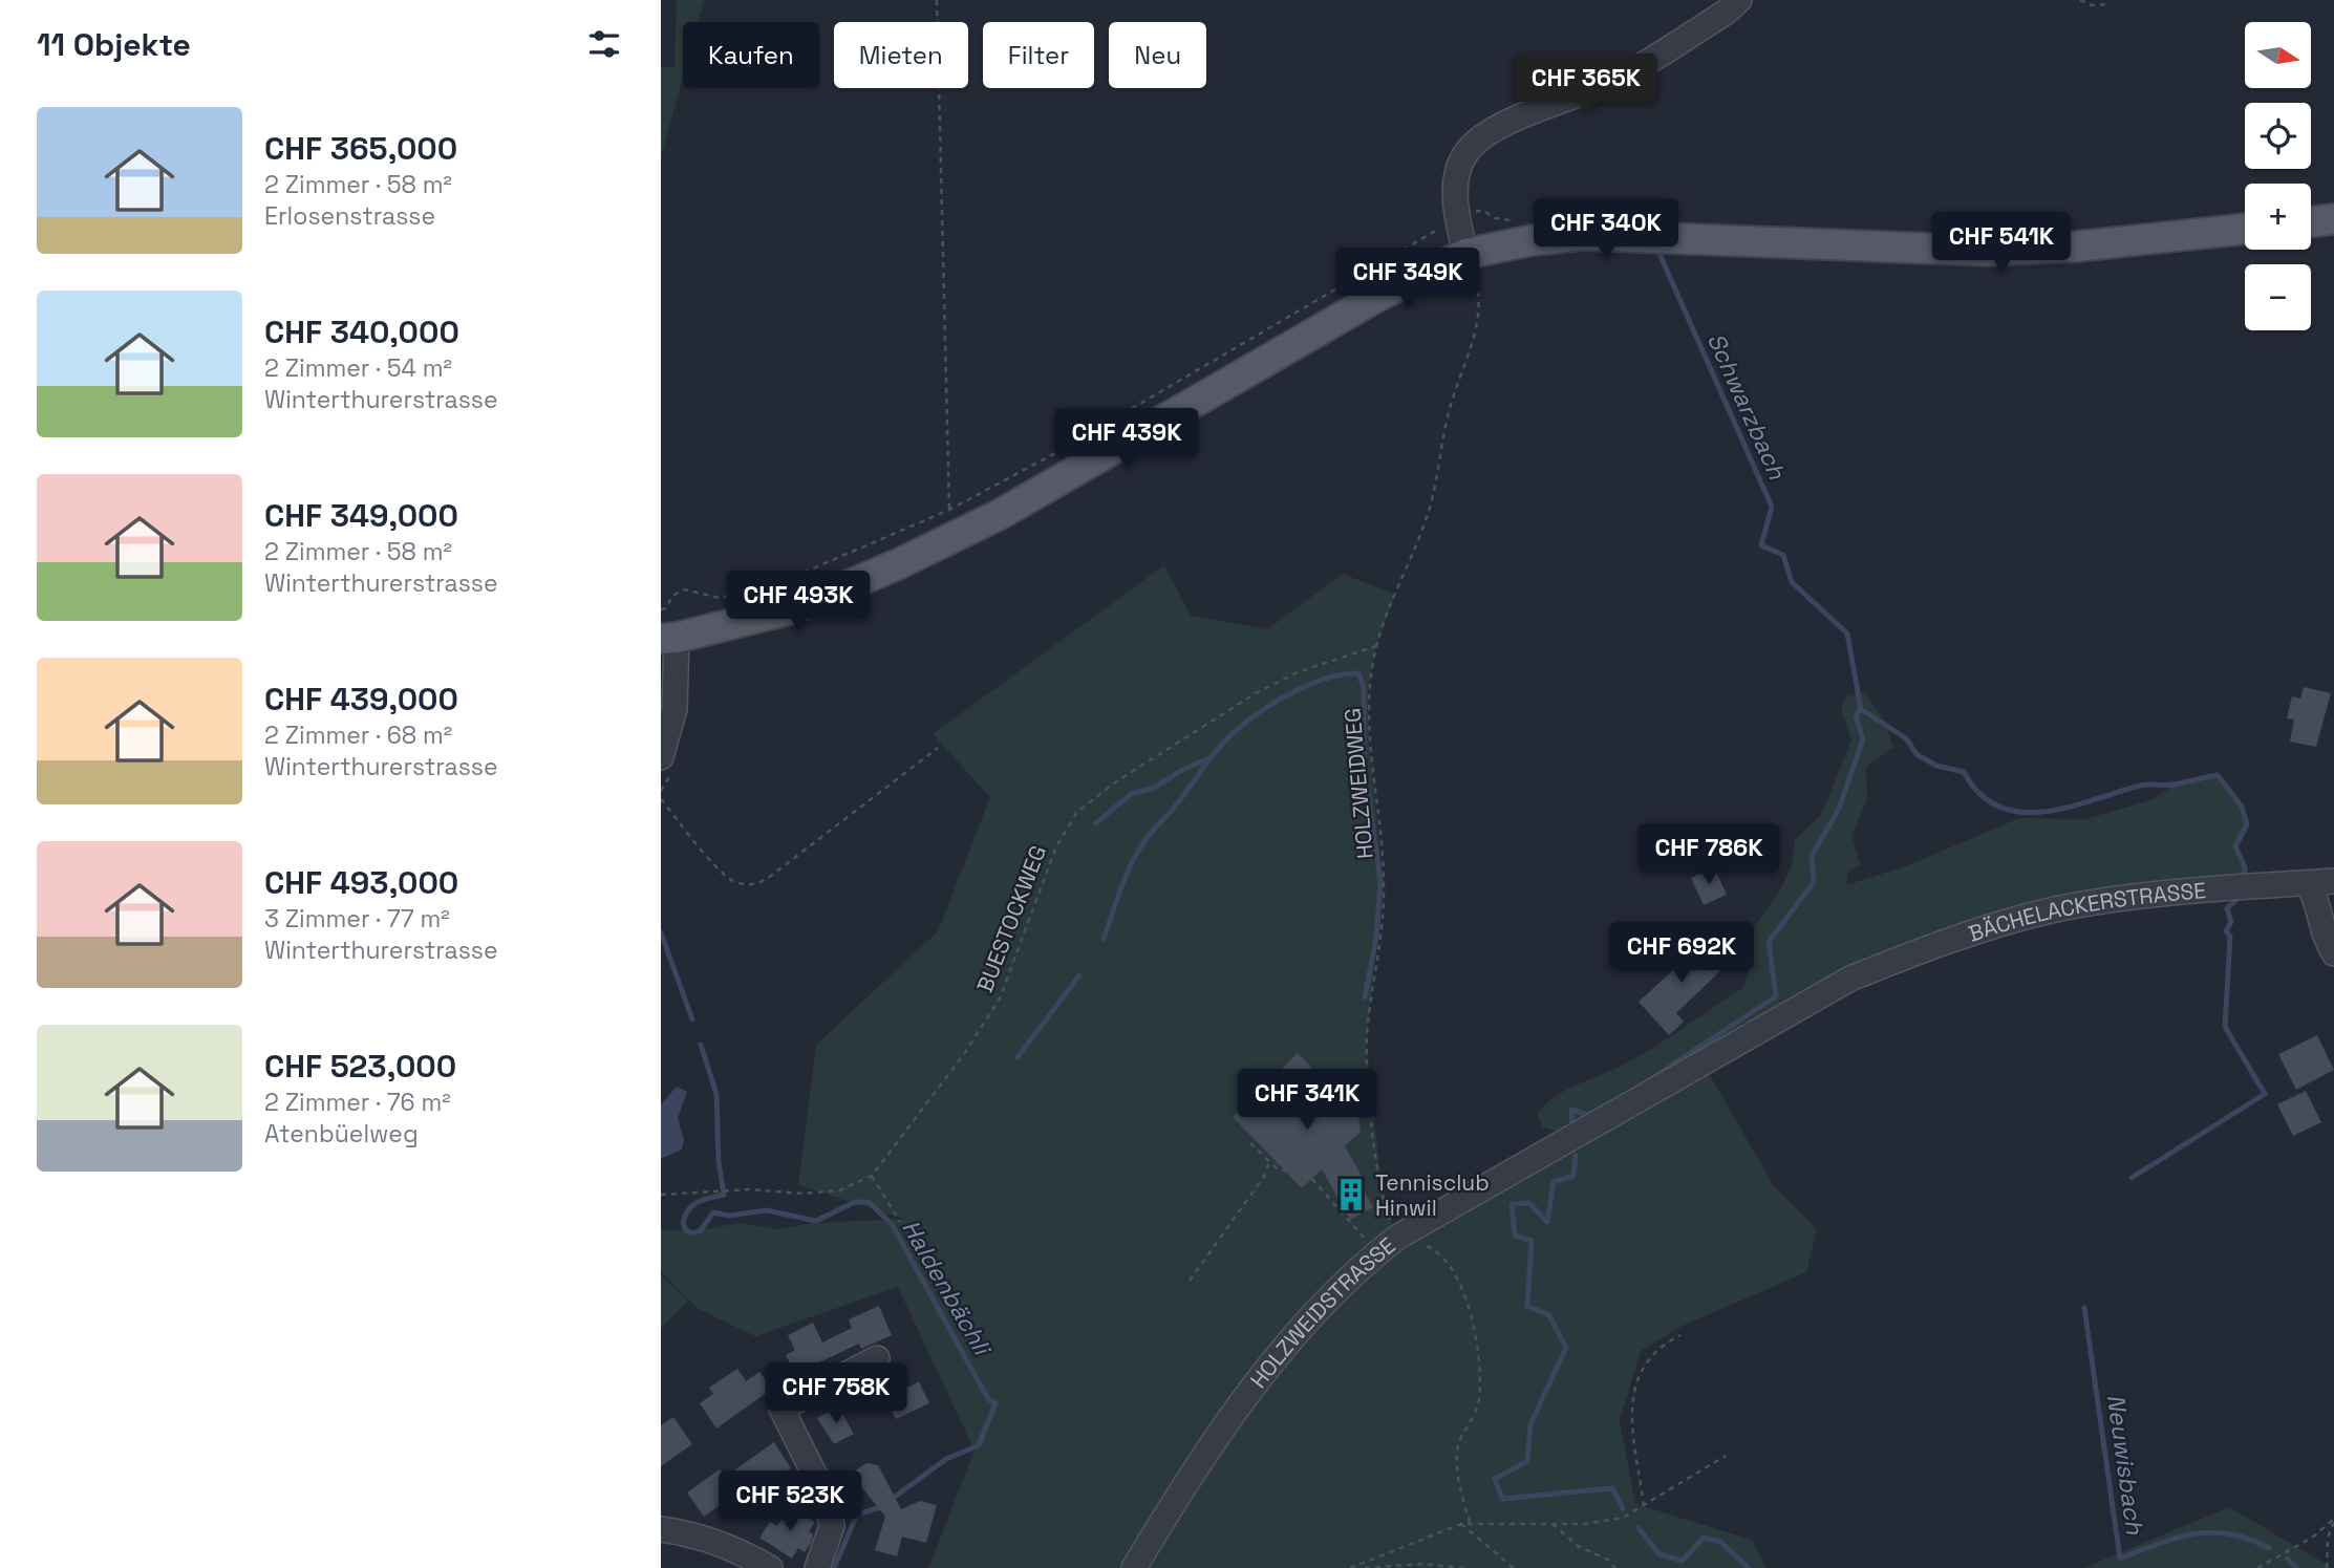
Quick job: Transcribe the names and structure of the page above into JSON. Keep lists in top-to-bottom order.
{
  "streets": {
    "street": ["BÄCHELACKERSTRASSE", "HOLZWEIDSTRASSE"],
    "path": ["HOLZWEIDWEG", "BUESTOCKWEG"]
  },
  "crossings": [
    ["HOLZWEIDWEG", "BUESTOCKWEG"],
    ["HOLZWEIDWEG", "HOLZWEIDSTRASSE"],
    ["BÄCHELACKERSTRASSE", "HOLZWEIDSTRASSE"]
  ],
  "water": ["Schwarzbach", "Haldenbächli", "Neuwisbach"],
  "places": {
    "building": ["Tennisclub Hinwil"]
  },
  "north": "right",
  "page": {
    "heading": "11 Objekte",
    "map_buttons": ["+", "−"],
    "chip": [
      "Kaufen",
      "Mieten",
      "Filter",
      "Neu"
    ],
    "price": [
      "CHF 365K",
      "CHF 340K",
      "CHF 541K",
      "CHF 349K",
      "CHF 439K",
      "CHF 493K",
      "CHF 786K",
      "CHF 692K",
      "CHF 341K",
      "CHF 758K",
      "CHF 523K"
    ],
    "list": [
      {
        "name": "CHF 365,000",
        "note": "2 Zimmer · 58 m² · Erlosenstrasse"
      },
      {
        "name": "CHF 340,000",
        "note": "2 Zimmer · 54 m² · Winterthurerstrasse"
      },
      {
        "name": "CHF 349,000",
        "note": "2 Zimmer · 58 m² · Winterthurerstrasse"
      },
      {
        "name": "CHF 439,000",
        "note": "2 Zimmer · 68 m² · Winterthurerstrasse"
      },
      {
        "name": "CHF 493,000",
        "note": "3 Zimmer · 77 m² · Winterthurerstrasse"
      },
      {
        "name": "CHF 523,000",
        "note": "2 Zimmer · 76 m² · Atenbüelweg"
      }
    ]
  }
}
